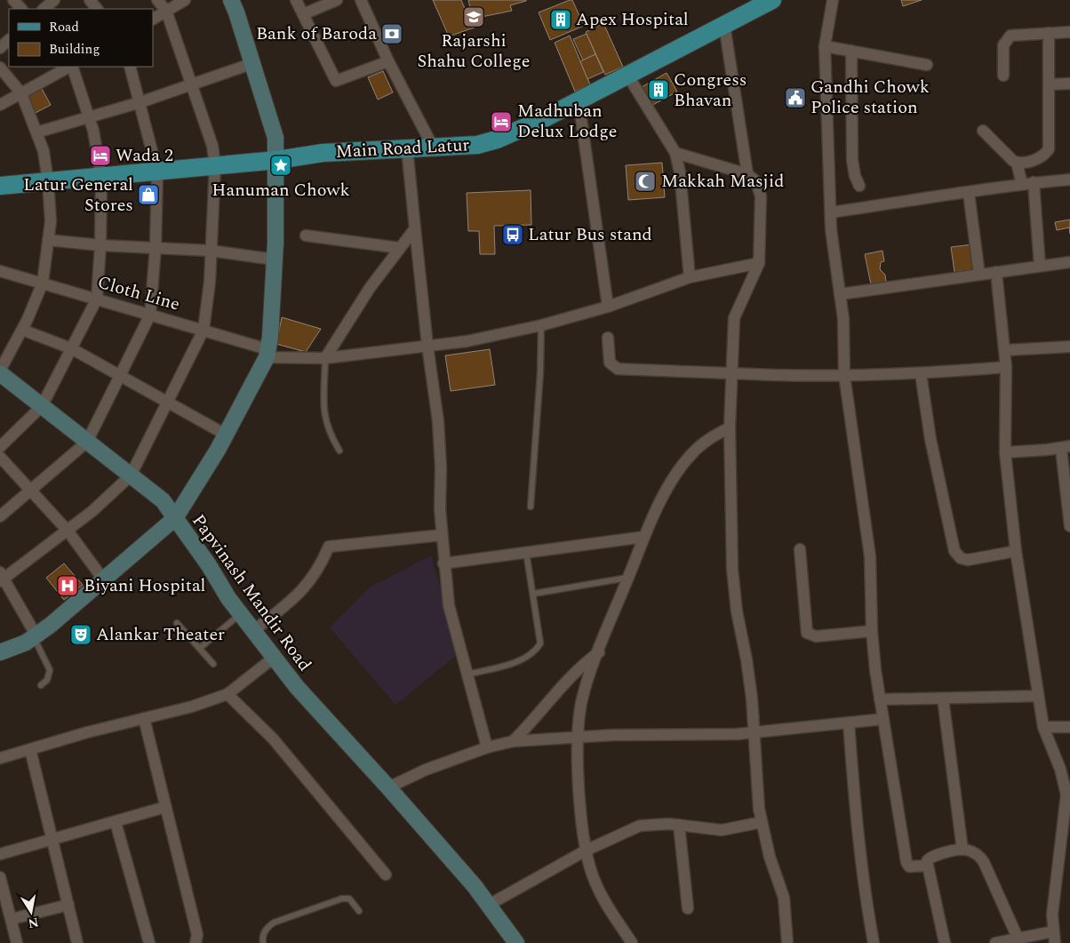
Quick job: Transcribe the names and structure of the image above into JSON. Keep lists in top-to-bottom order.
{
  "streets": {
    "main road": ["Main Road Latur"],
    "street": ["Cloth Line", "Papvinash Mandir Road"]
  },
  "places": {
    "school or university": ["Rajarshi Shahu College"],
    "building": ["Apex Hospital", "Congress Bhavan"],
    "bank": ["Bank of Baroda"],
    "public building": ["Gandhi Chowk Police station"],
    "hotel": ["Madhuban Delux Lodge", "Wada 2"],
    "place": ["Hanuman Chowk"],
    "mosque": ["Makkah Masjid"],
    "shop": ["Latur General Stores"],
    "bus stop": ["Latur Bus stand"],
    "hospital": ["Biyani Hospital"],
    "theatre": ["Alankar Theater"]
  },
  "legend": ["Road", "Building"],
  "north": "bottom"
}
